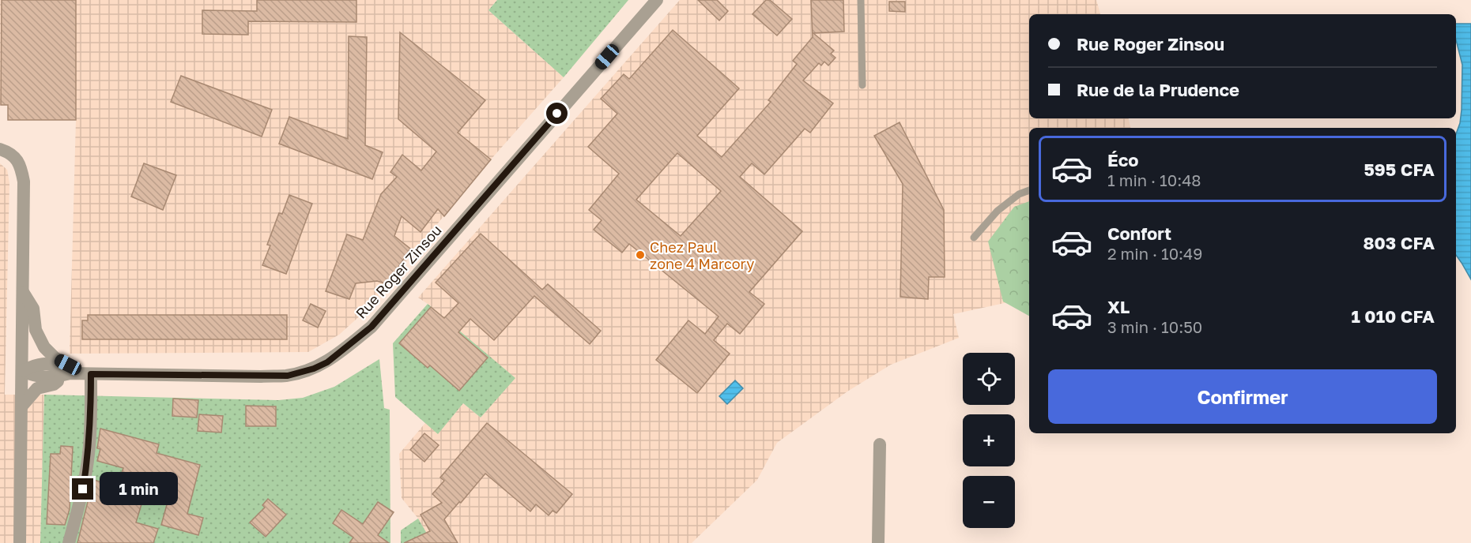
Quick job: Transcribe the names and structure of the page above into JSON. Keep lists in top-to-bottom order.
{
  "streets": {
    "street": ["Rue Roger Zinsou"]
  },
  "places": ["Chez Paul zone 4 Marcory"],
  "page": {
    "banner": ["Rue Roger Zinsou", "Rue de la Prudence"],
    "list": [
      {
        "name": "Éco",
        "note": "1 min · 10:48",
        "value": "595 CFA"
      },
      {
        "name": "Confort",
        "note": "2 min · 10:49",
        "value": "803 CFA"
      },
      {
        "name": "XL",
        "note": "3 min · 10:50",
        "value": "1 010 CFA"
      }
    ],
    "map_buttons": ["+", "−"],
    "buttons": "Confirmer",
    "bubble": "1 min"
  }
}
